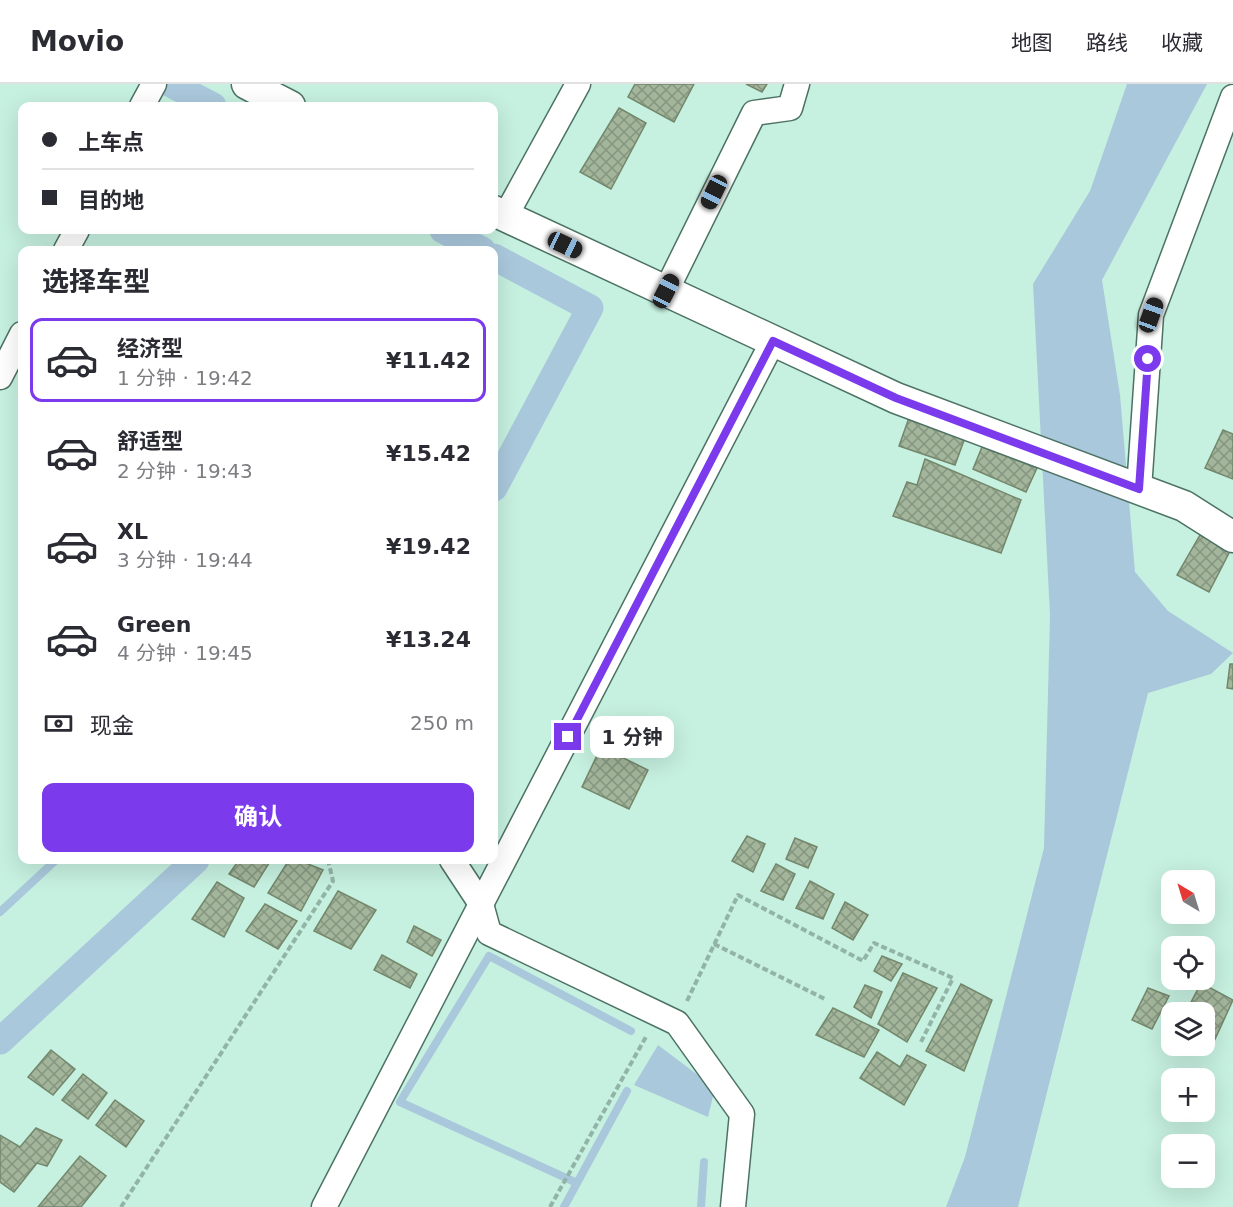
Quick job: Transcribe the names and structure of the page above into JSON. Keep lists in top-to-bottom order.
{
  "north": "top left",
  "page": {
    "header": "Movio",
    "nav": ["地图", "路线", "收藏"],
    "banner": ["上车点", "目的地"],
    "heading": "选择车型",
    "list": [
      {
        "name": "经济型",
        "note": "1 分钟 · 19:42",
        "value": "¥11.42"
      },
      {
        "name": "舒适型",
        "note": "2 分钟 · 19:43",
        "value": "¥15.42"
      },
      {
        "name": "XL",
        "note": "3 分钟 · 19:44",
        "value": "¥19.42"
      },
      {
        "name": "Green",
        "note": "4 分钟 · 19:45",
        "value": "¥13.24"
      }
    ],
    "pay": ["现金", "250 m"],
    "bubble": "1 分钟",
    "buttons": "确认",
    "map_buttons": ["+", "−"]
  }
}
